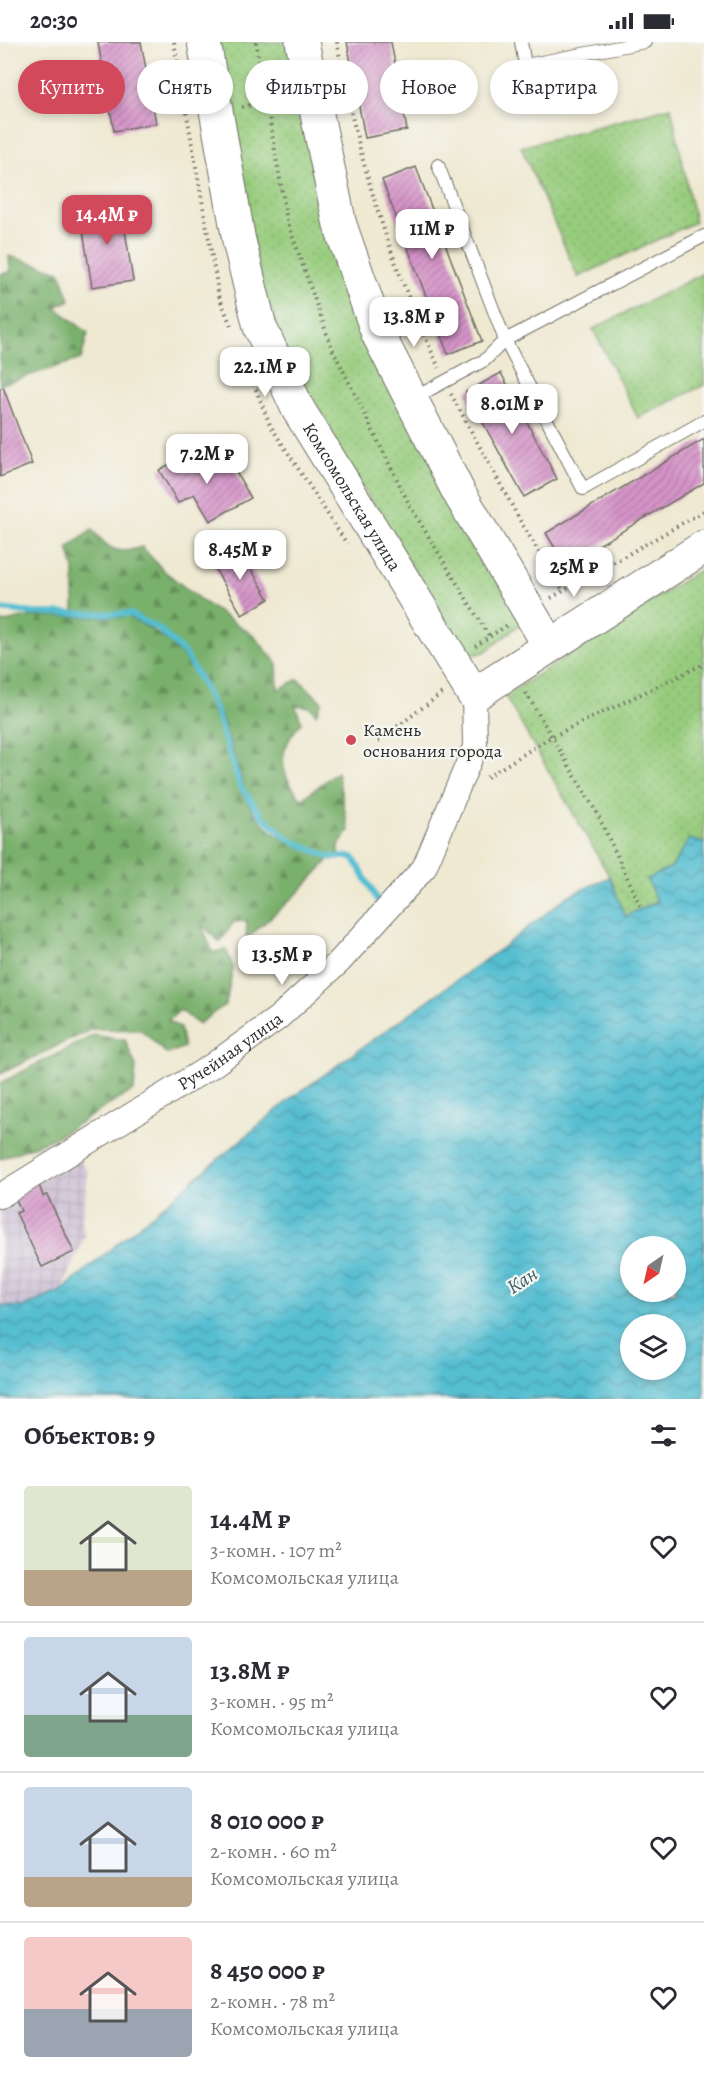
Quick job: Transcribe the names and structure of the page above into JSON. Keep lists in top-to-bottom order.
{
  "streets": {
    "street": ["Комсомольская улица", "Ручейная улица"]
  },
  "crossings": [
    ["Комсомольская улица", "Ручейная улица"]
  ],
  "water": ["Кан"],
  "places": ["Камень основания города"],
  "north": "bottom left",
  "page": {
    "status": "20:30",
    "chip": [
      "Купить",
      "Снять",
      "Фильтры",
      "Новое",
      "Квартира"
    ],
    "price": [
      "14.4M ₽",
      "11M ₽",
      "13.8M ₽",
      "22.1M ₽",
      "8.01M ₽",
      "7.2M ₽",
      "8.45M ₽",
      "25M ₽",
      "13.5M ₽"
    ],
    "heading": "Объектов: 9",
    "list": [
      {
        "name": "14.4M ₽",
        "note": "3-комн. · 107 m² · Комсомольская улица"
      },
      {
        "name": "13.8M ₽",
        "note": "3-комн. · 95 m² · Комсомольская улица"
      },
      {
        "name": "8 010 000 ₽",
        "note": "2-комн. · 60 m² · Комсомольская улица"
      },
      {
        "name": "8 450 000 ₽",
        "note": "2-комн. · 78 m² · Комсомольская улица"
      }
    ]
  }
}
